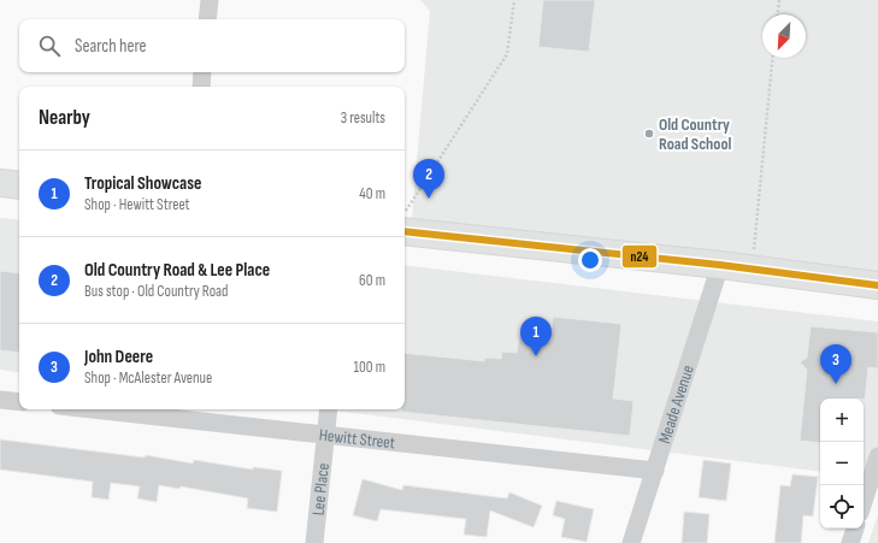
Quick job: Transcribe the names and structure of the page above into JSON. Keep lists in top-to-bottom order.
{
  "streets": {
    "street": ["Meade Avenue", "Hewitt Street", "Lee Place"]
  },
  "crossings": [
    ["Meade Avenue", "Hewitt Street"],
    ["Hewitt Street", "Lee Place"]
  ],
  "places": ["Old Country Road School"],
  "lines": ["transit line n24"],
  "north": "bottom left",
  "page": {
    "search": "Search here",
    "heading": ["Nearby", "3 results"],
    "list": [
      {
        "mark": "1",
        "name": "Tropical Showcase",
        "note": "Shop · Hewitt Street",
        "value": "40 m"
      },
      {
        "mark": "2",
        "name": "Old Country Road & Lee Place",
        "note": "Bus stop · Old Country Road",
        "value": "60 m"
      },
      {
        "mark": "3",
        "name": "John Deere",
        "note": "Shop · McAlester Avenue",
        "value": "100 m"
      }
    ],
    "pins": ["2", "1", "3"],
    "map_buttons": ["+", "−"]
  }
}
